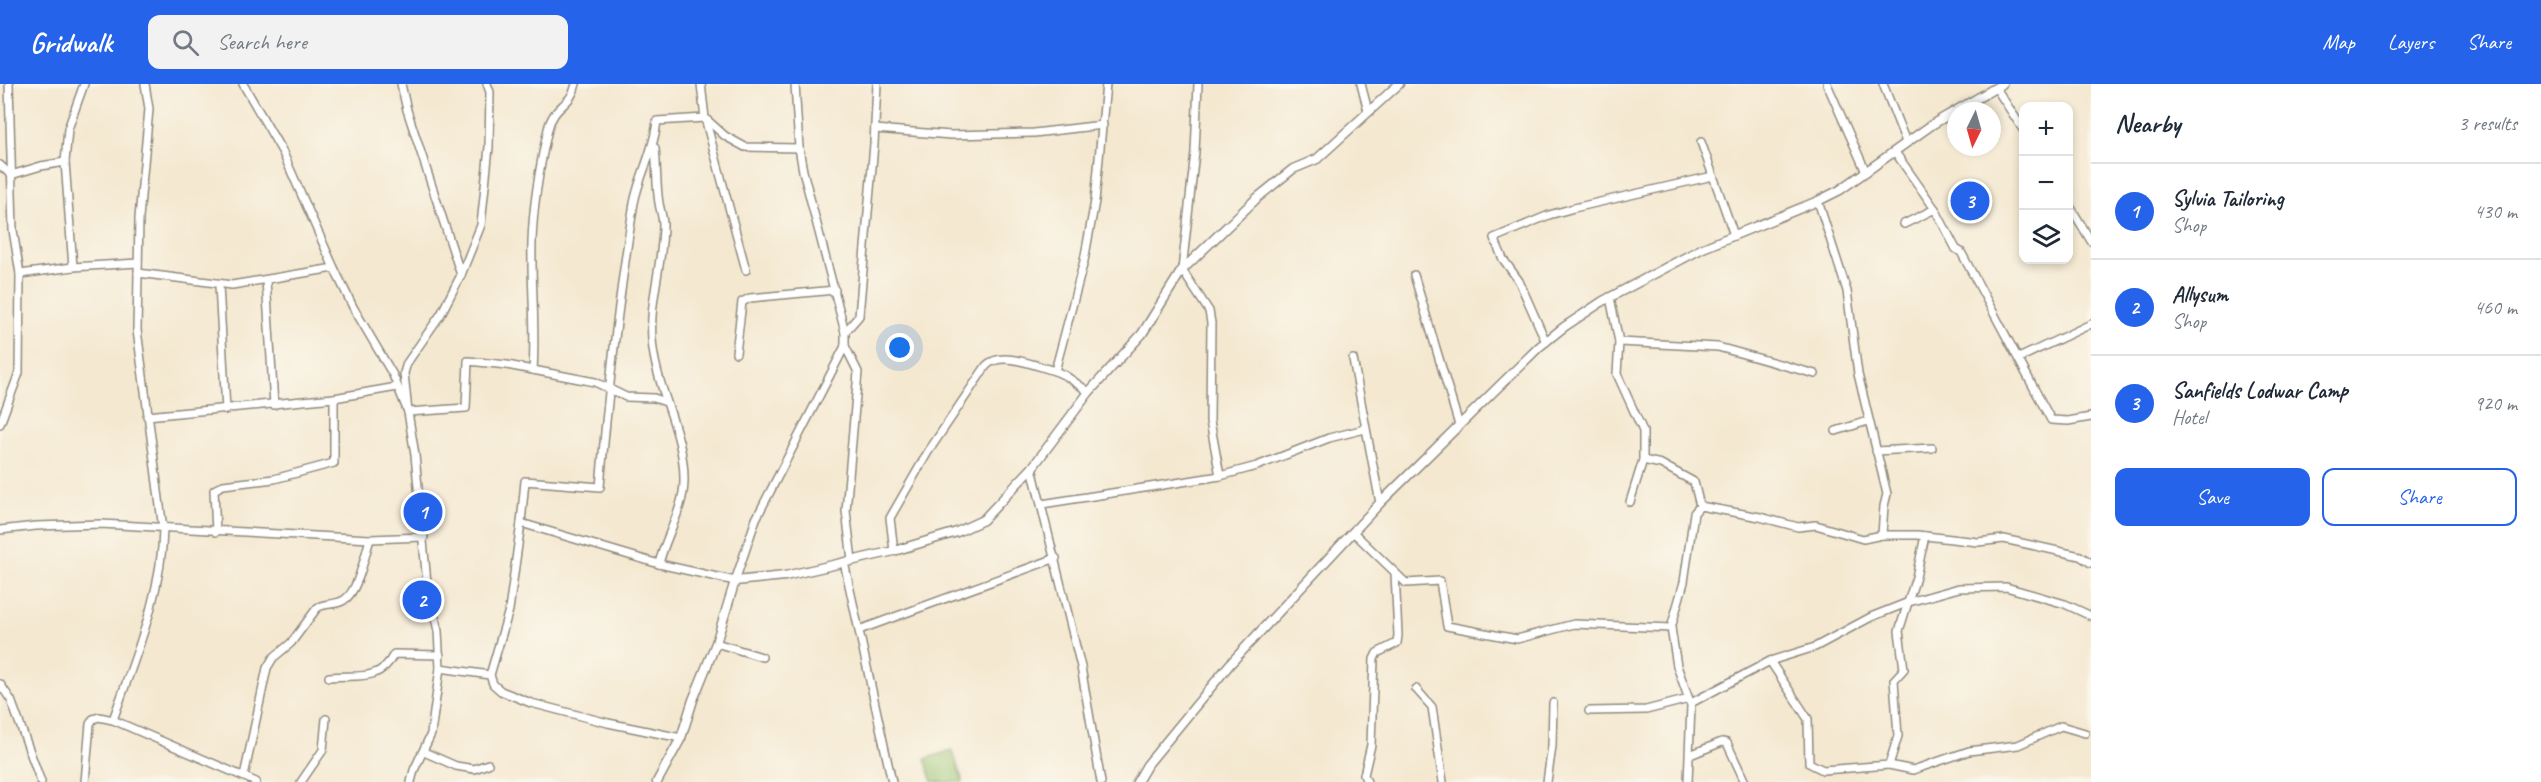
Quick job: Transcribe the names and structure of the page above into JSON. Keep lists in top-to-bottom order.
{
  "north": "bottom",
  "page": {
    "header": "Gridwalk",
    "search": "Search here",
    "nav": ["Map", "Layers", "Share"],
    "heading": ["Nearby", "3 results"],
    "map_buttons": ["+", "−"],
    "list": [
      {
        "mark": "1",
        "name": "Sylvia Tailoring",
        "note": "Shop",
        "value": "430 m"
      },
      {
        "mark": "2",
        "name": "Allysum",
        "note": "Shop",
        "value": "460 m"
      },
      {
        "mark": "3",
        "name": "Sanfields Lodwar Camp",
        "note": "Hotel",
        "value": "920 m"
      }
    ],
    "pins": ["3", "1", "2"],
    "buttons": ["Save", "Share"]
  }
}
